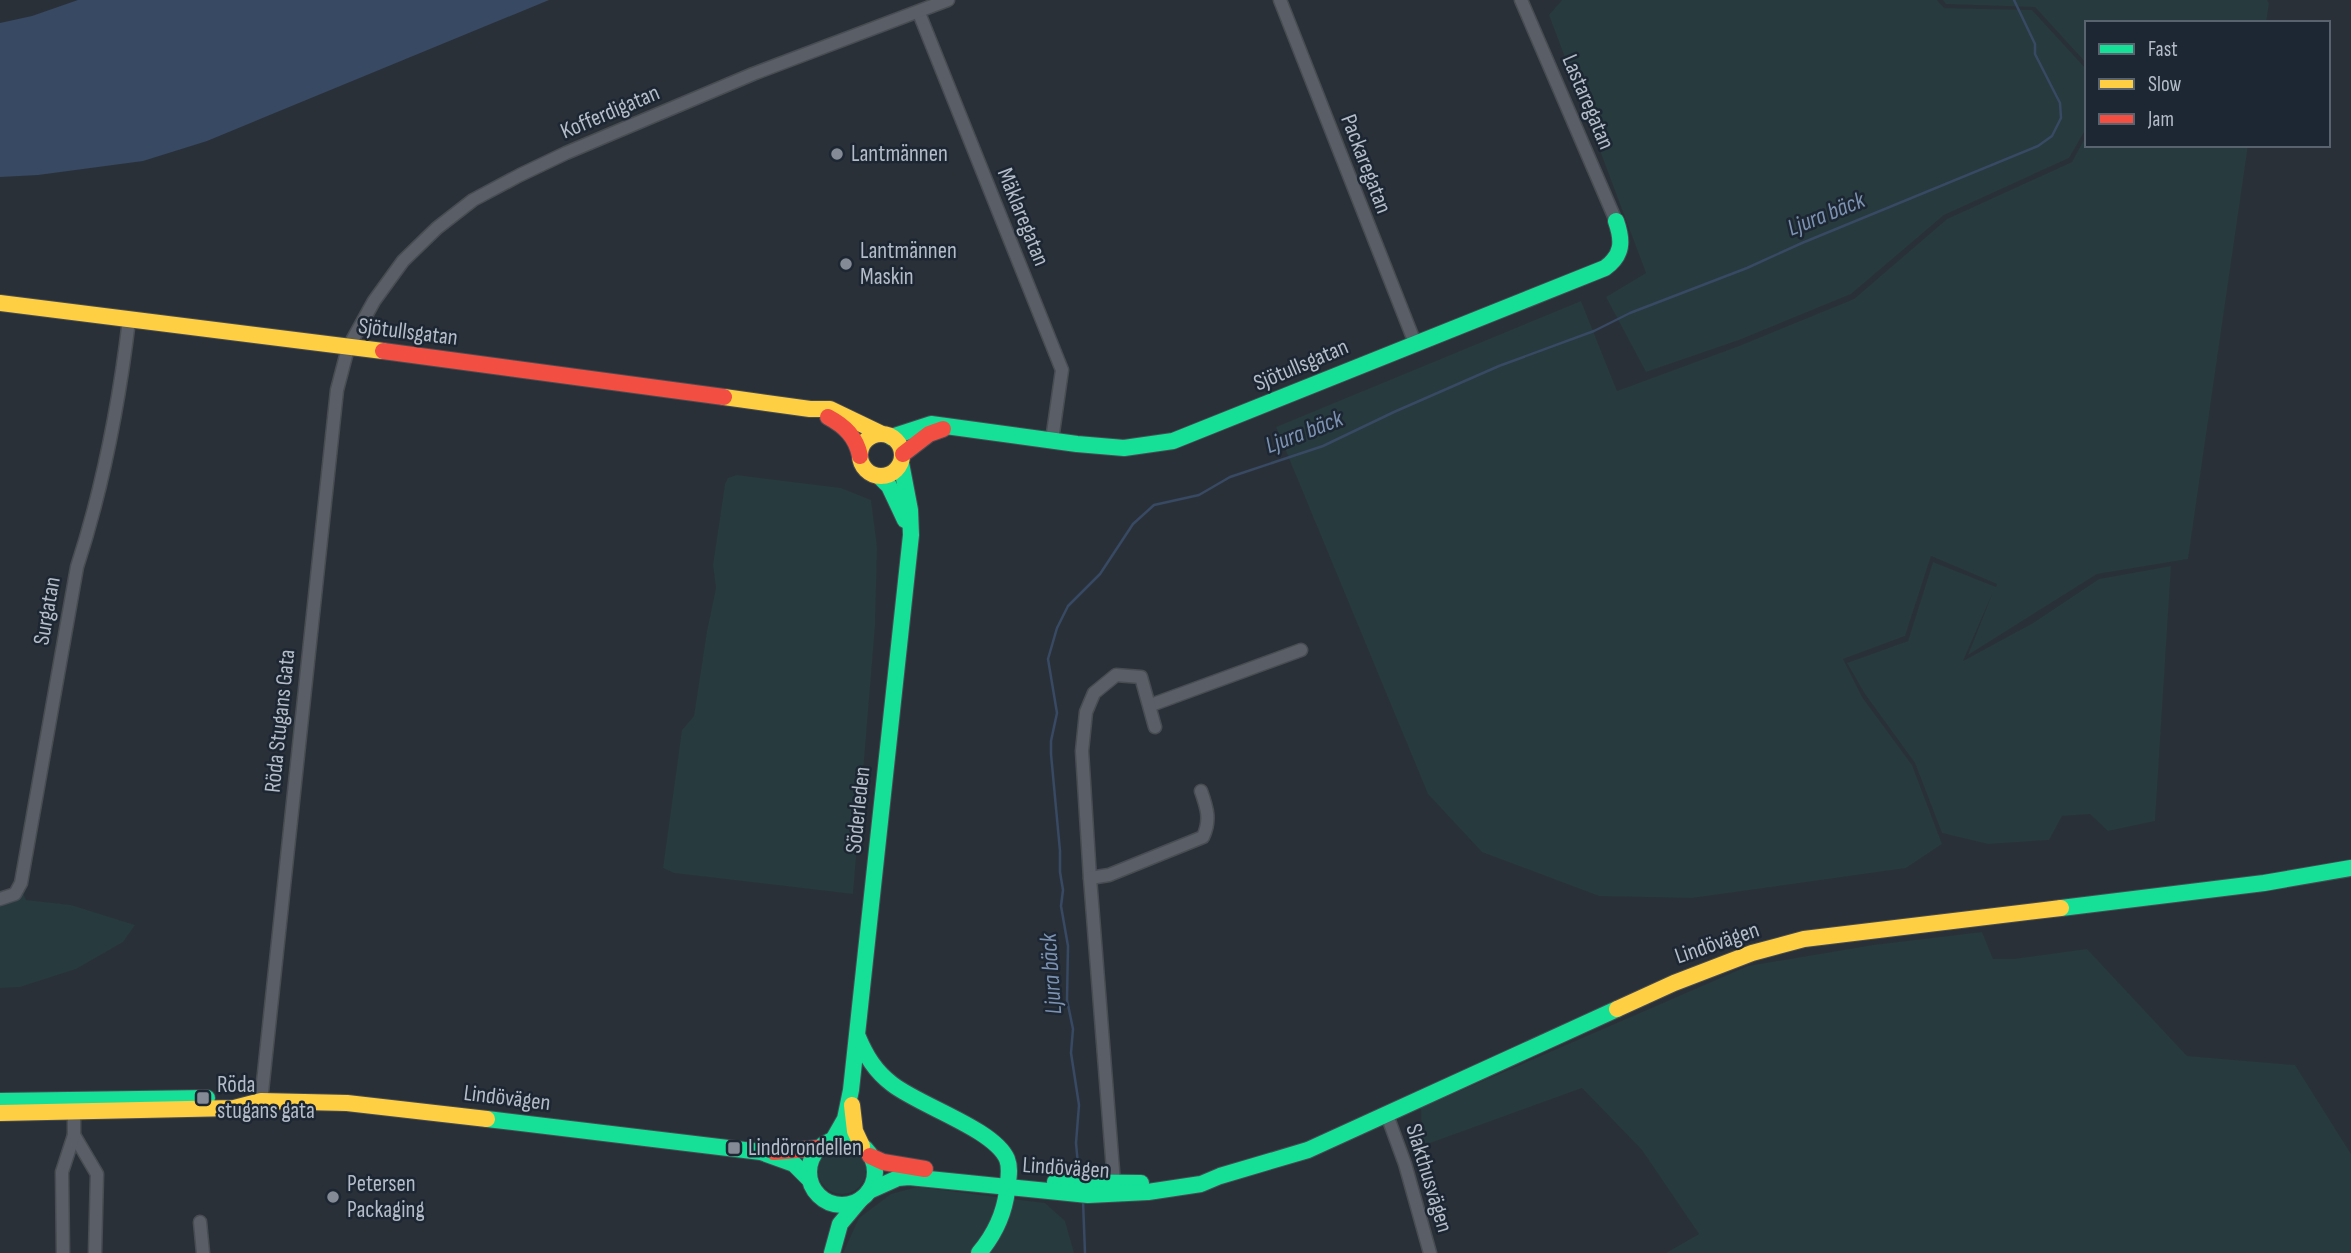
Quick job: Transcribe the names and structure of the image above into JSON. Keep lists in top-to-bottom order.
{
  "streets": {
    "main road": ["Sjötullsgatan", "Söderleden", "Lindövägen"],
    "street": [
      "Lastaregatan",
      "Kofferdigatan",
      "Packaregatan",
      "Mäklaregatan",
      "Surgatan",
      "Röda Stugans Gata",
      "Slakthusvägen"
    ]
  },
  "crossings": [
    ["Lastaregatan", "Sjötullsgatan"],
    ["Kofferdigatan", "Mäklaregatan"],
    ["Kofferdigatan", "Sjötullsgatan"],
    ["Kofferdigatan", "Röda Stugans Gata"],
    ["Packaregatan", "Sjötullsgatan"],
    ["Mäklaregatan", "Sjötullsgatan"],
    ["Sjötullsgatan", "Surgatan"],
    ["Sjötullsgatan", "Röda Stugans Gata"],
    ["Sjötullsgatan", "Söderleden"],
    ["Röda Stugans Gata", "Lindövägen"],
    ["Söderleden", "Lindövägen"],
    ["Lindövägen", "Slakthusvägen"]
  ],
  "water": ["Ljura bäck"],
  "places": {
    "other": ["Lantmännen", "Lantmännen Maskin", "Petersen Packaging"],
    "transit": ["Röda stugans gata", "Lindörondellen"]
  },
  "legend": ["Fast", "Slow", "Jam"]
}
